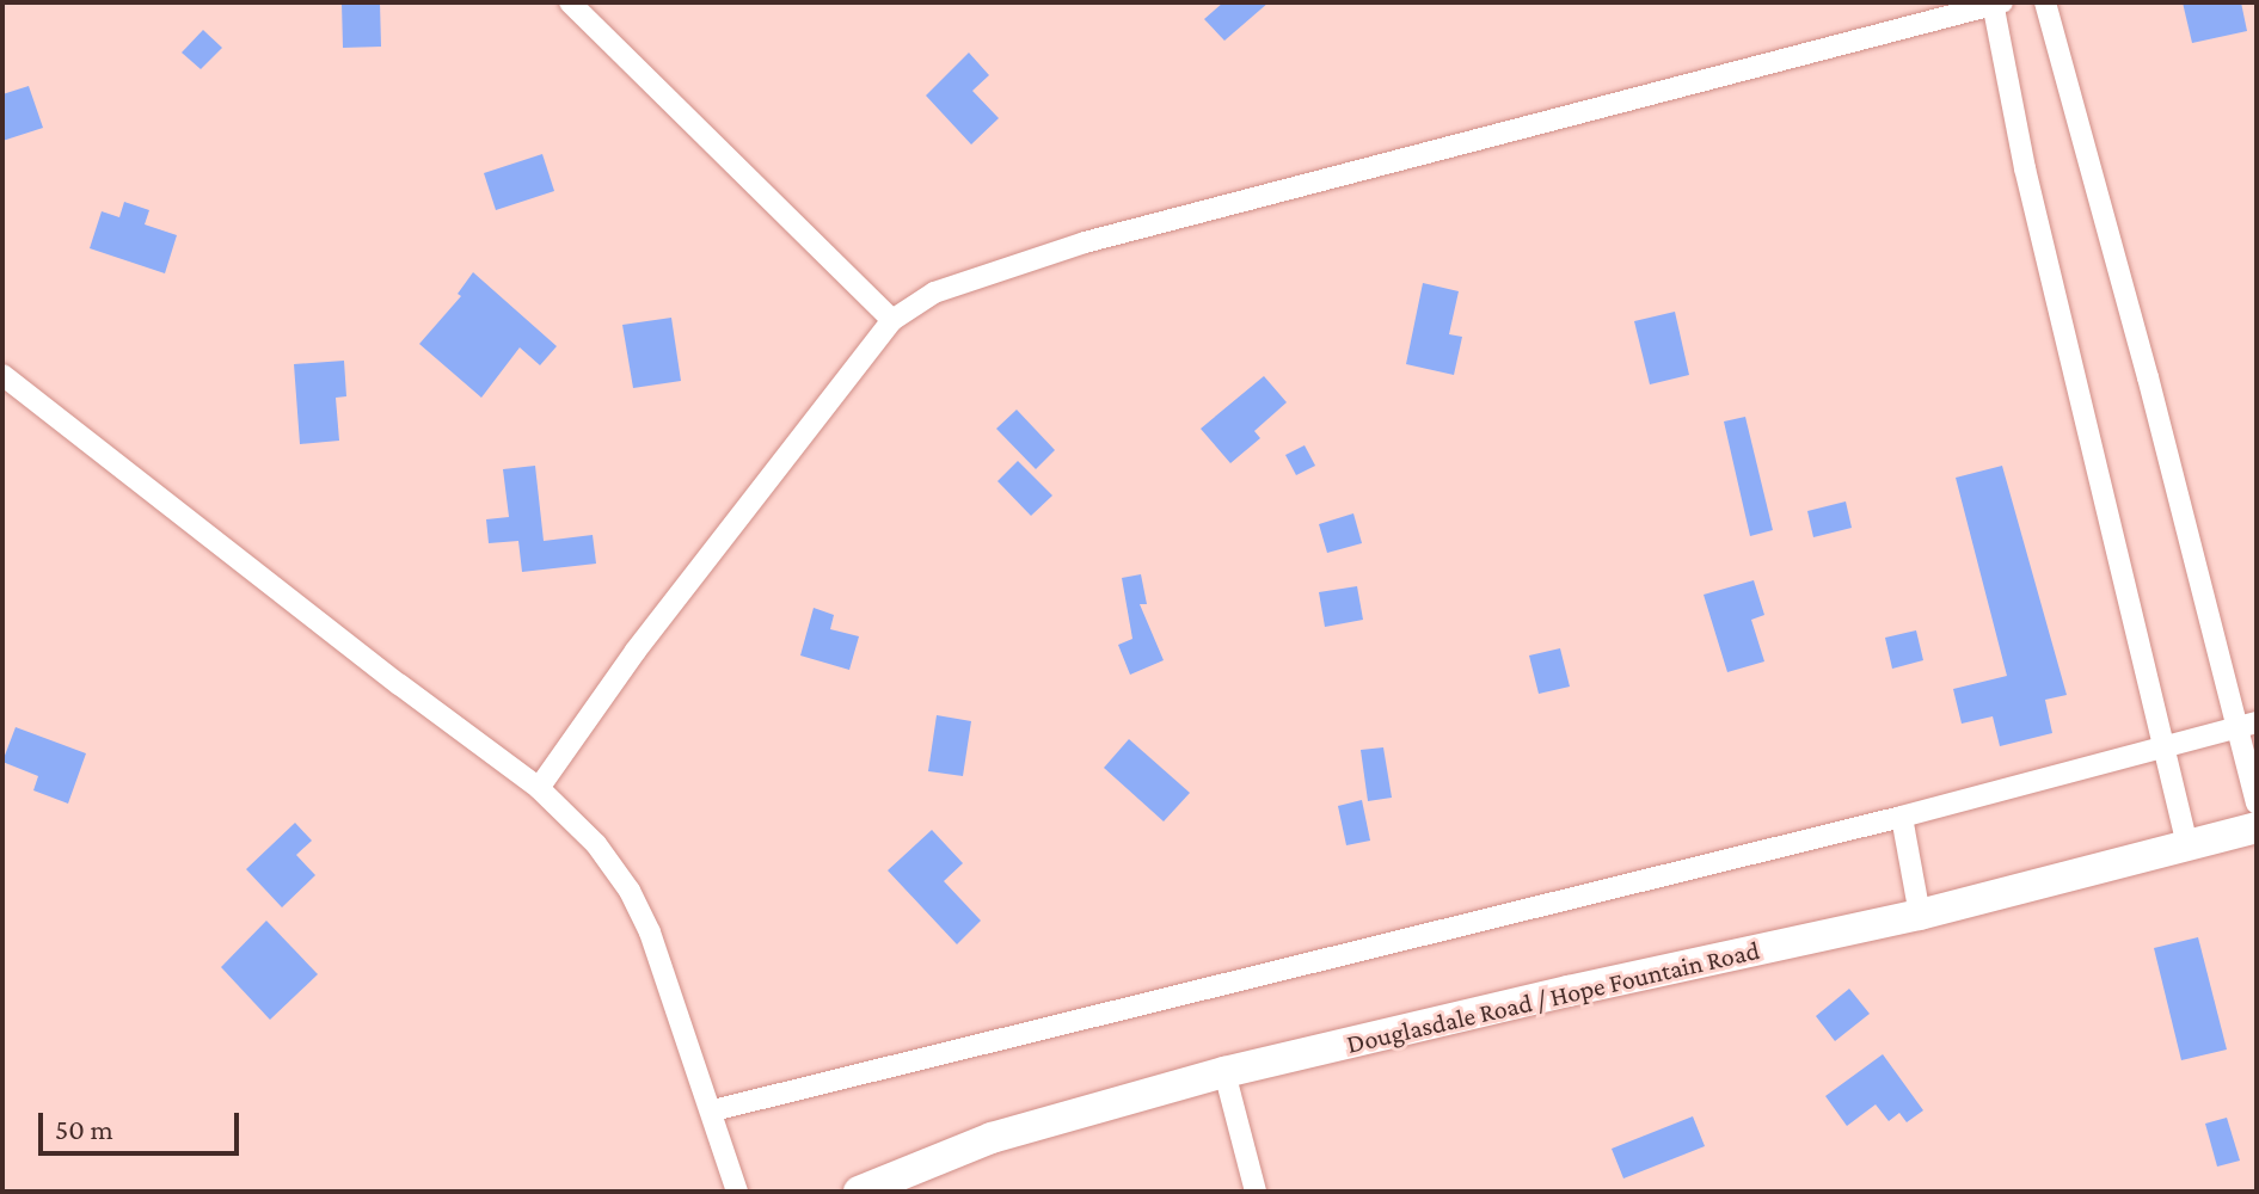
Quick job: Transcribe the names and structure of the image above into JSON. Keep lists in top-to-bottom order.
{
  "streets": {
    "main road": ["Douglasdale Road / Hope Fountain Road"]
  },
  "scale_bar": "50 m"
}
